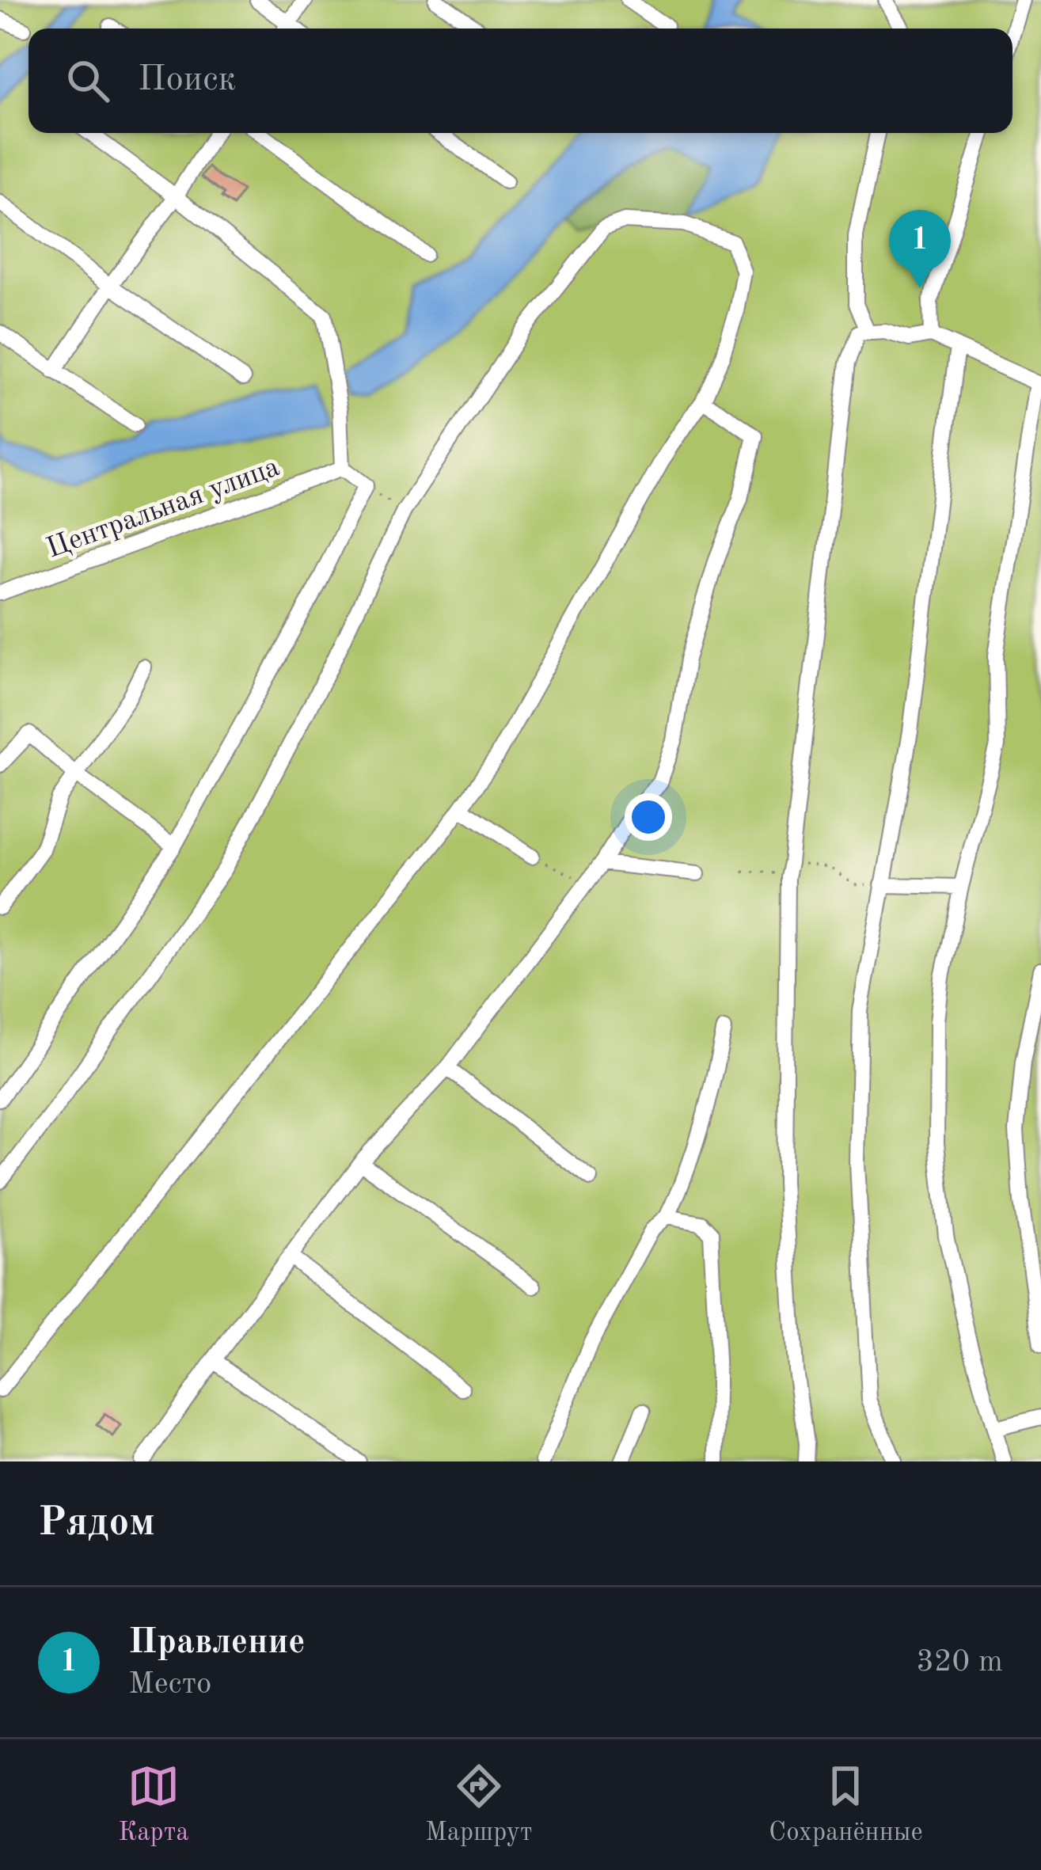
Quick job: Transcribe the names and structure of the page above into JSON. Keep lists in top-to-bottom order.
{
  "streets": {
    "street": ["Центральная улица"]
  },
  "page": {
    "search": "Поиск",
    "pins": "1",
    "heading": "Рядом",
    "list": [
      {
        "mark": "1",
        "name": "Правление",
        "note": "Место",
        "value": "320 m"
      }
    ],
    "nav": ["Карта", "Маршрут", "Сохранённые"]
  }
}
